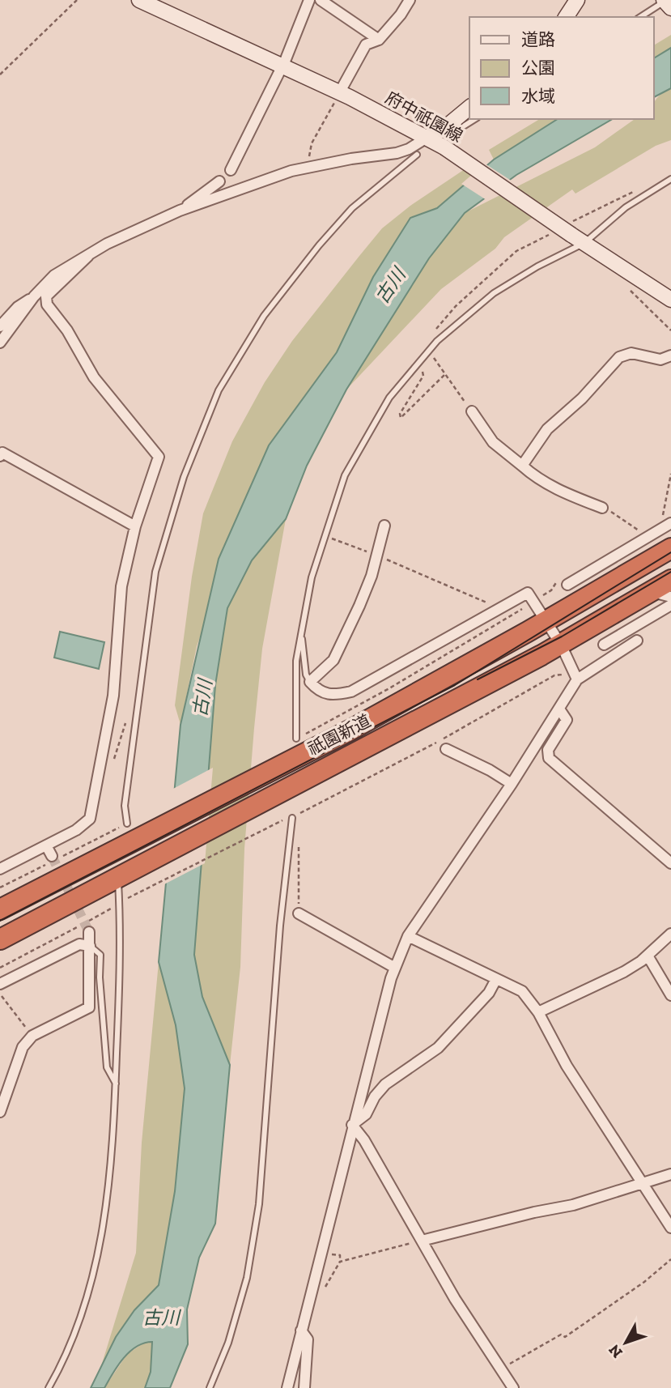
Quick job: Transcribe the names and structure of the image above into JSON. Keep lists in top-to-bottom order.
{
  "streets": {
    "highway": ["祇園新道"],
    "main road": ["府中祇園線"]
  },
  "water": ["古川"],
  "legend": ["道路", "公園", "水域"],
  "north": "bottom left"
}
